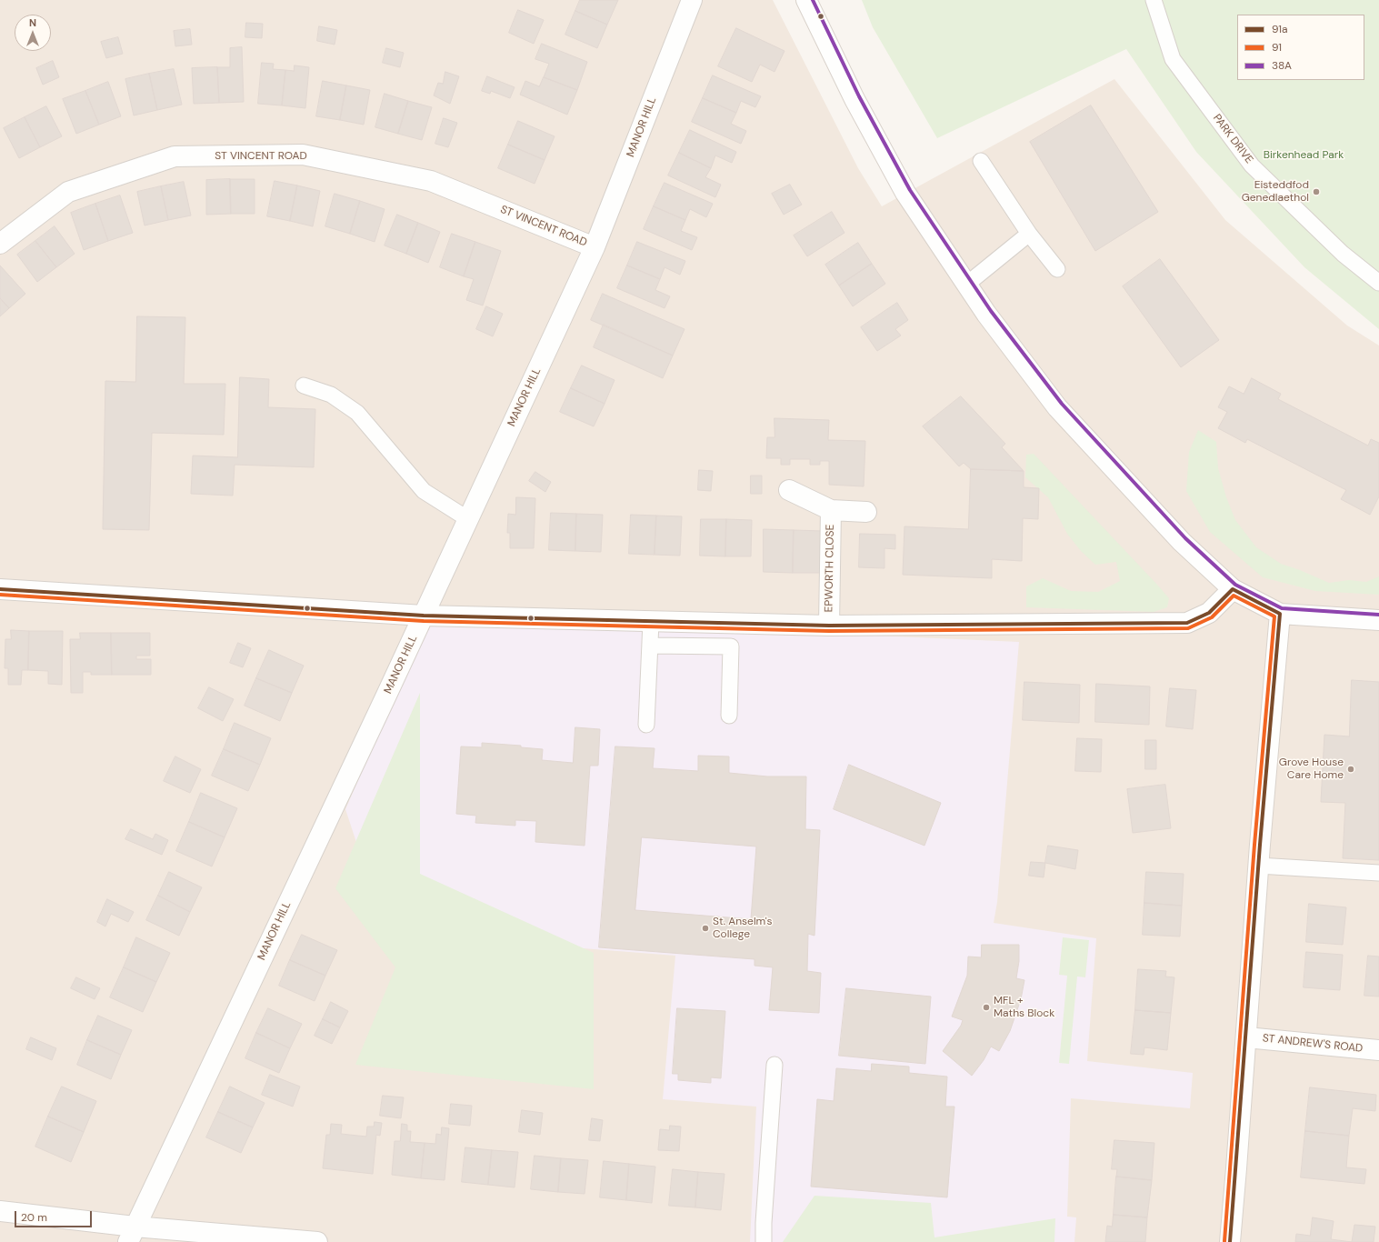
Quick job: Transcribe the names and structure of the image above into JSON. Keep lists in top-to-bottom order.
{
  "streets": {
    "street": [
      "MANOR HILL",
      "ST VINCENT ROAD",
      "EPWORTH CLOSE",
      "ST ANDREW'S ROAD"
    ],
    "lane": ["PARK DRIVE"]
  },
  "crossings": [
    ["MANOR HILL", "ST VINCENT ROAD"]
  ],
  "parks": ["Birkenhead Park"],
  "places": [
    "Eisteddfod Genedlaethol",
    "Grove House Care Home",
    "St. Anselm's College",
    "MFL + Maths Block"
  ],
  "lines": ["transit line 38A", "transit line 91a", "transit line 91"],
  "legend": ["91a", "91", "38A"],
  "scale_bar": "20 m",
  "north": "top"
}
